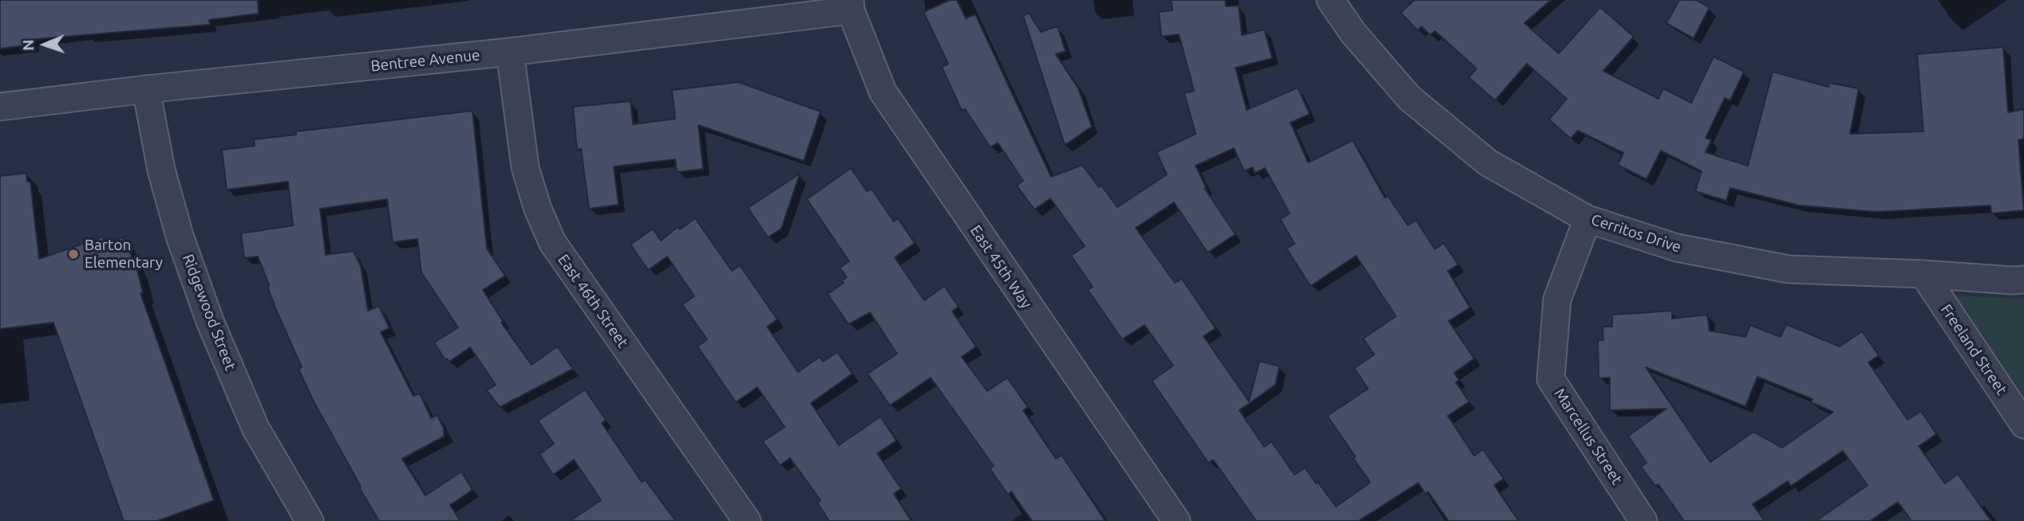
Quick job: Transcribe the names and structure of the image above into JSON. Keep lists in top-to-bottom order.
{
  "streets": {
    "street": [
      "Bentree Avenue",
      "Cerritos Drive",
      "East 45th Way",
      "East 46th Street",
      "Ridgewood Street",
      "Freeland Street",
      "Marcellus Street"
    ]
  },
  "crossings": [
    ["Bentree Avenue", "East 45th Way"],
    ["Bentree Avenue", "East 46th Street"],
    ["Bentree Avenue", "Ridgewood Street"],
    ["Cerritos Drive", "Freeland Street"],
    ["Cerritos Drive", "Marcellus Street"]
  ],
  "places": ["Barton Elementary"],
  "north": "left"
}
